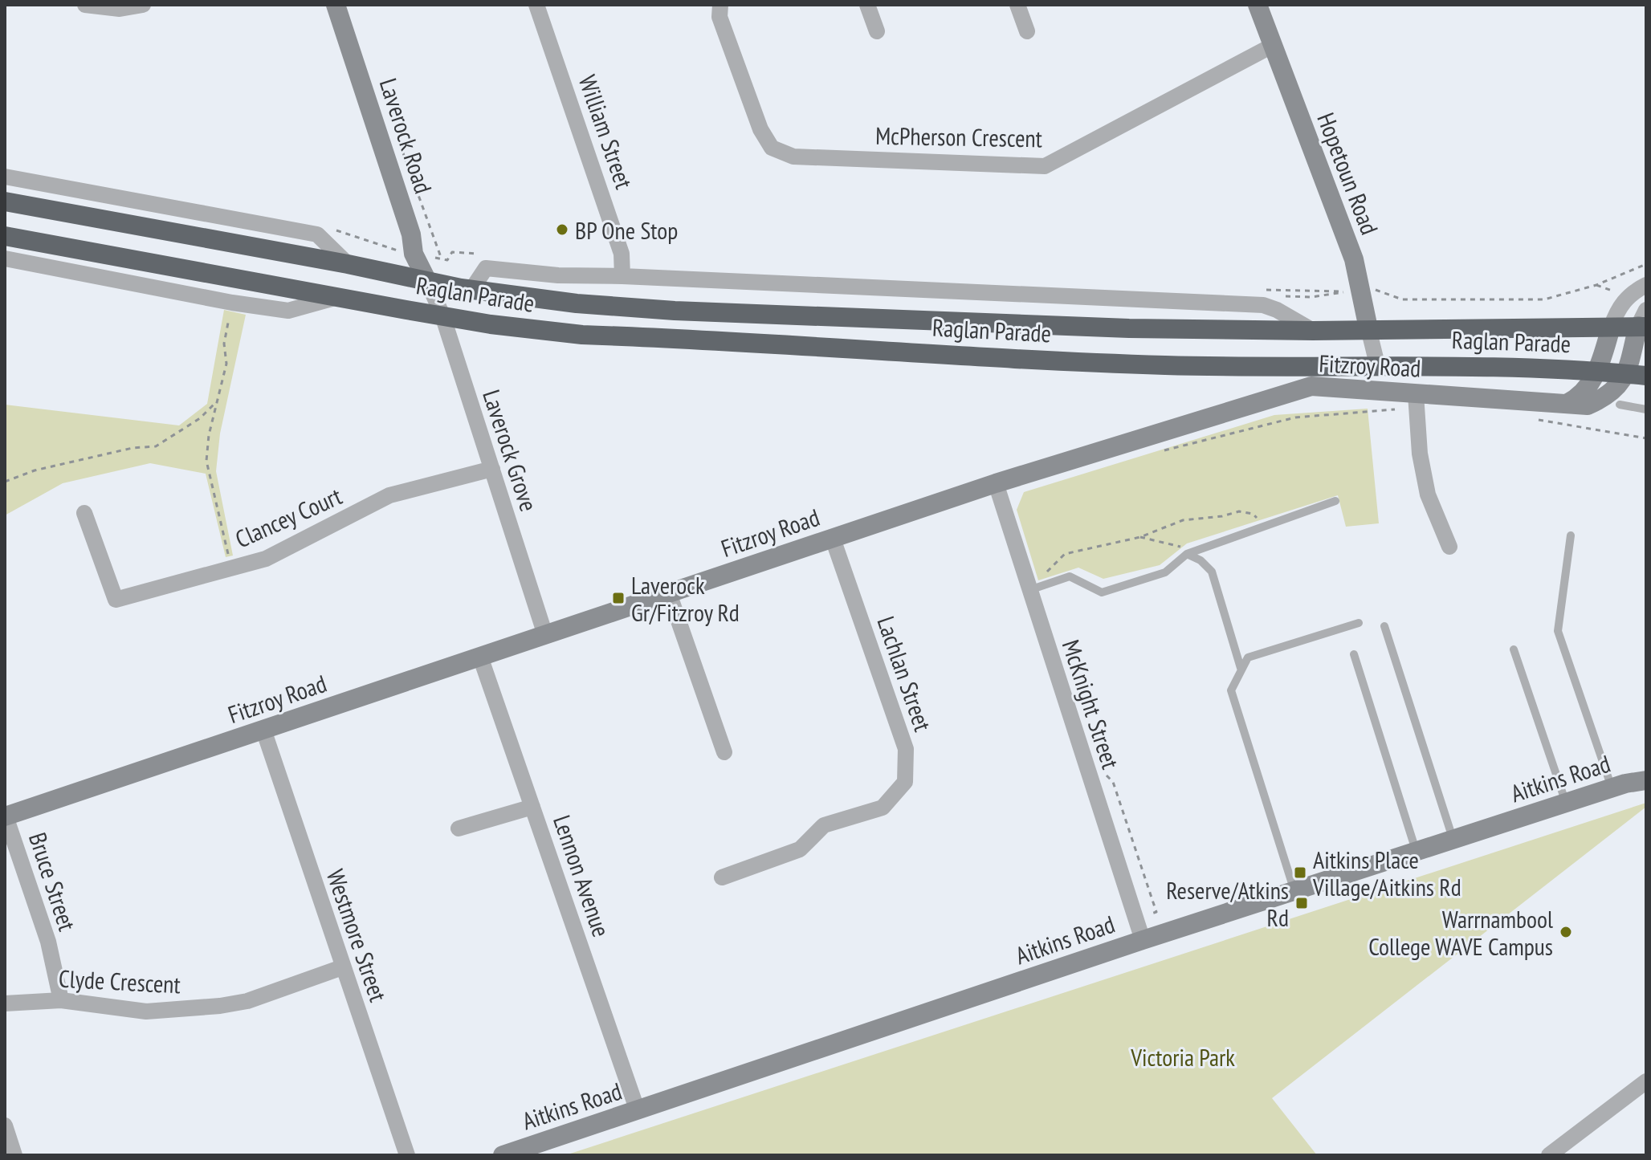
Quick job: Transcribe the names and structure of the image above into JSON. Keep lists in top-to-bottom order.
{
  "streets": {
    "highway": ["Raglan Parade"],
    "street": [
      "William Street",
      "Laverock Road",
      "McPherson Crescent",
      "Hopetoun Road",
      "Fitzroy Road",
      "Laverock Grove",
      "Clancey Court",
      "Lachlan Street",
      "McKnight Street",
      "Aitkins Road",
      "Lennon Avenue",
      "Bruce Street",
      "Westmore Street",
      "Clyde Crescent"
    ]
  },
  "crossings": [
    ["William Street", "Raglan Parade"],
    ["Laverock Road", "Raglan Parade"],
    ["Laverock Road", "Laverock Grove"],
    ["McPherson Crescent", "Hopetoun Road"],
    ["Hopetoun Road", "Raglan Parade"],
    ["Raglan Parade", "Fitzroy Road"],
    ["Raglan Parade", "Laverock Grove"],
    ["Fitzroy Road", "Laverock Grove"],
    ["Fitzroy Road", "Lachlan Street"],
    ["Fitzroy Road", "McKnight Street"],
    ["Fitzroy Road", "Lennon Avenue"],
    ["Fitzroy Road", "Bruce Street"],
    ["Fitzroy Road", "Westmore Street"],
    ["Laverock Grove", "Clancey Court"],
    ["McKnight Street", "Aitkins Road"],
    ["Aitkins Road", "Lennon Avenue"],
    ["Bruce Street", "Clyde Crescent"],
    ["Westmore Street", "Clyde Crescent"]
  ],
  "parks": ["Victoria Park"],
  "places": {
    "other": ["BP One Stop", "Warrnambool College WAVE Campus"],
    "transit": ["Laverock Gr/Fitzroy Rd", "Aitkins Place Village/Aitkins Rd", "Reserve/Atkins Rd"]
  }
}
